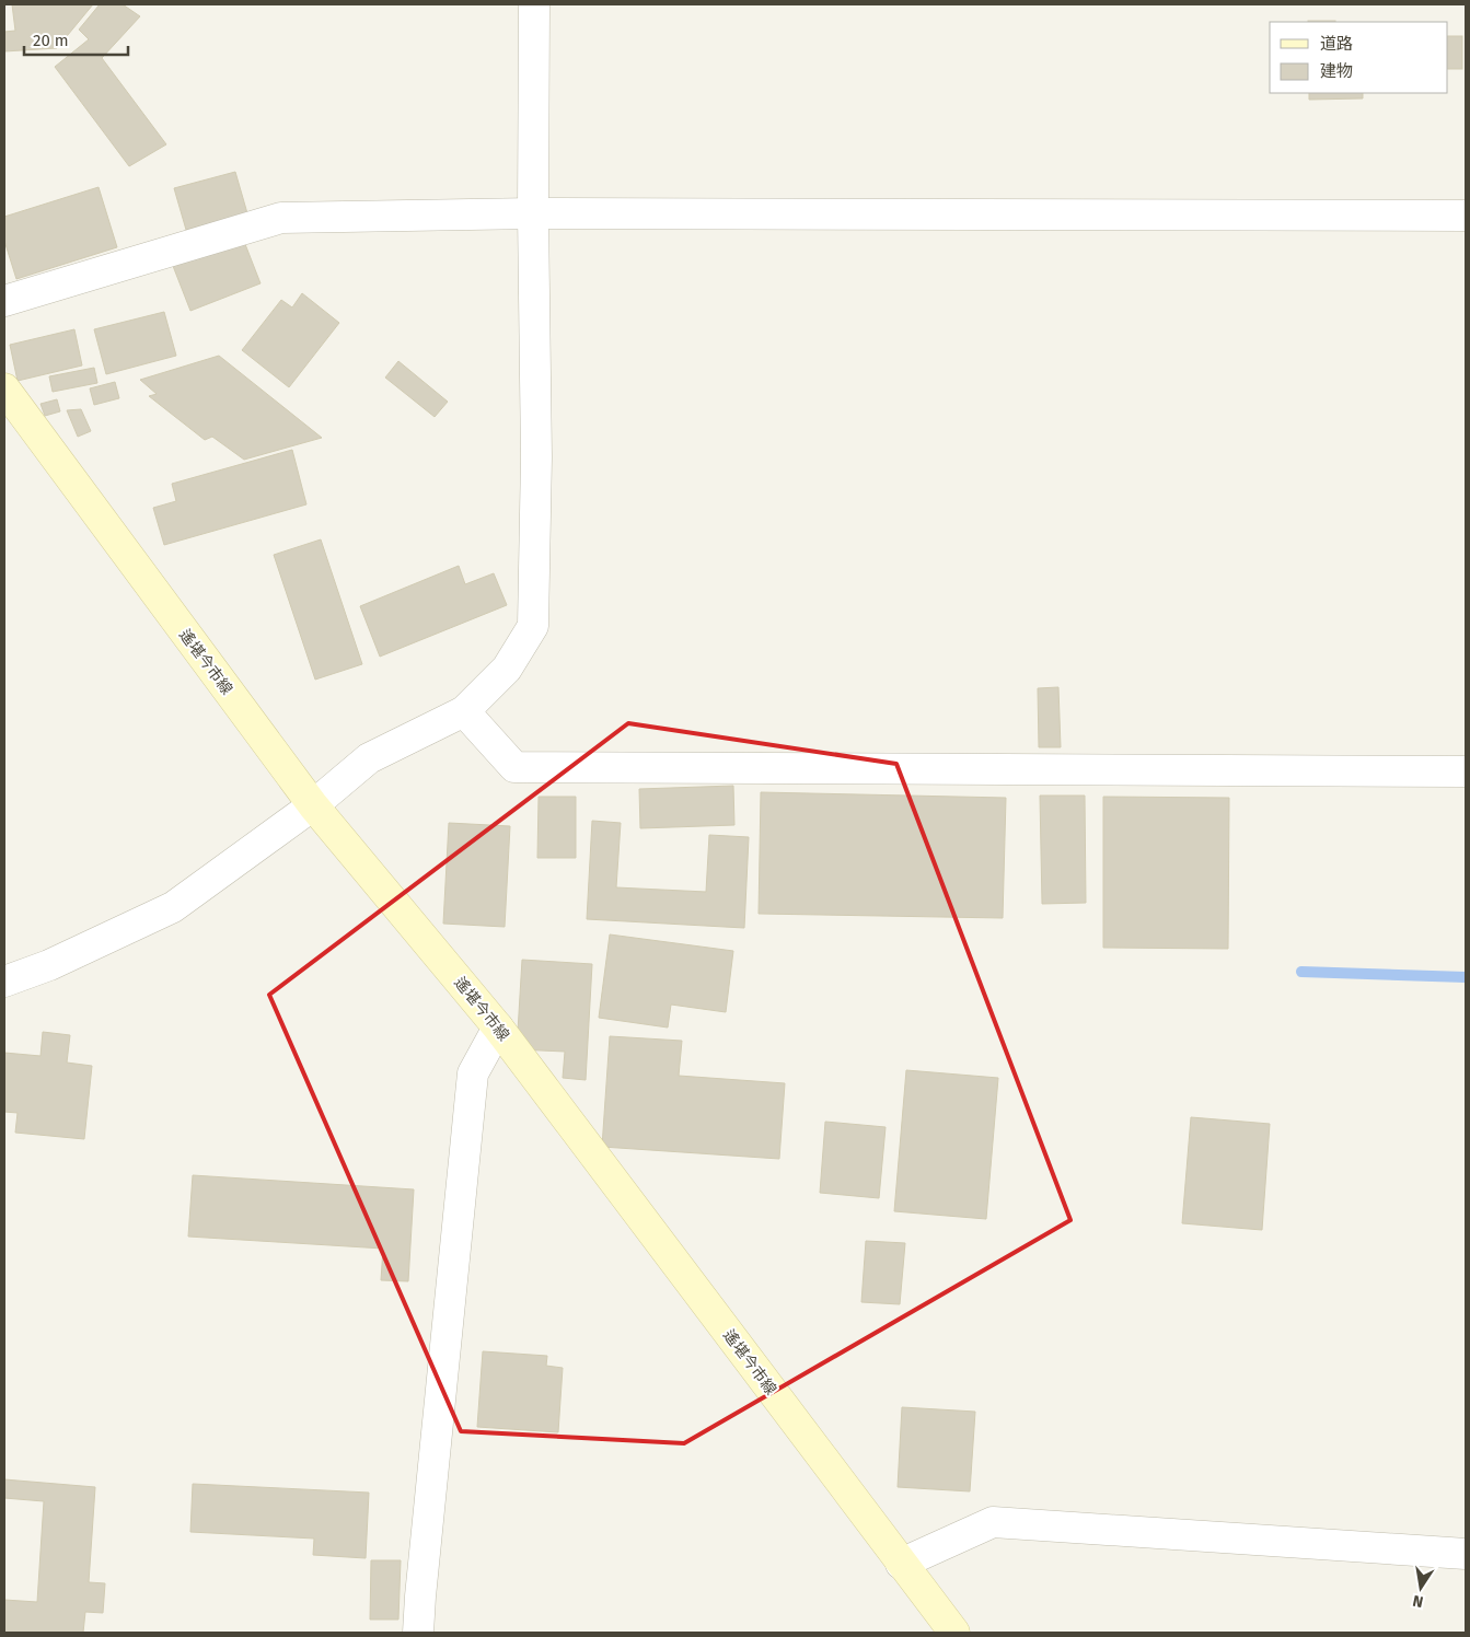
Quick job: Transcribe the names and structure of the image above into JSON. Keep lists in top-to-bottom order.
{
  "streets": {
    "main road": ["遙堪今市線"]
  },
  "legend": ["道路", "建物"],
  "scale_bar": "20 m",
  "north": "bottom"
}
